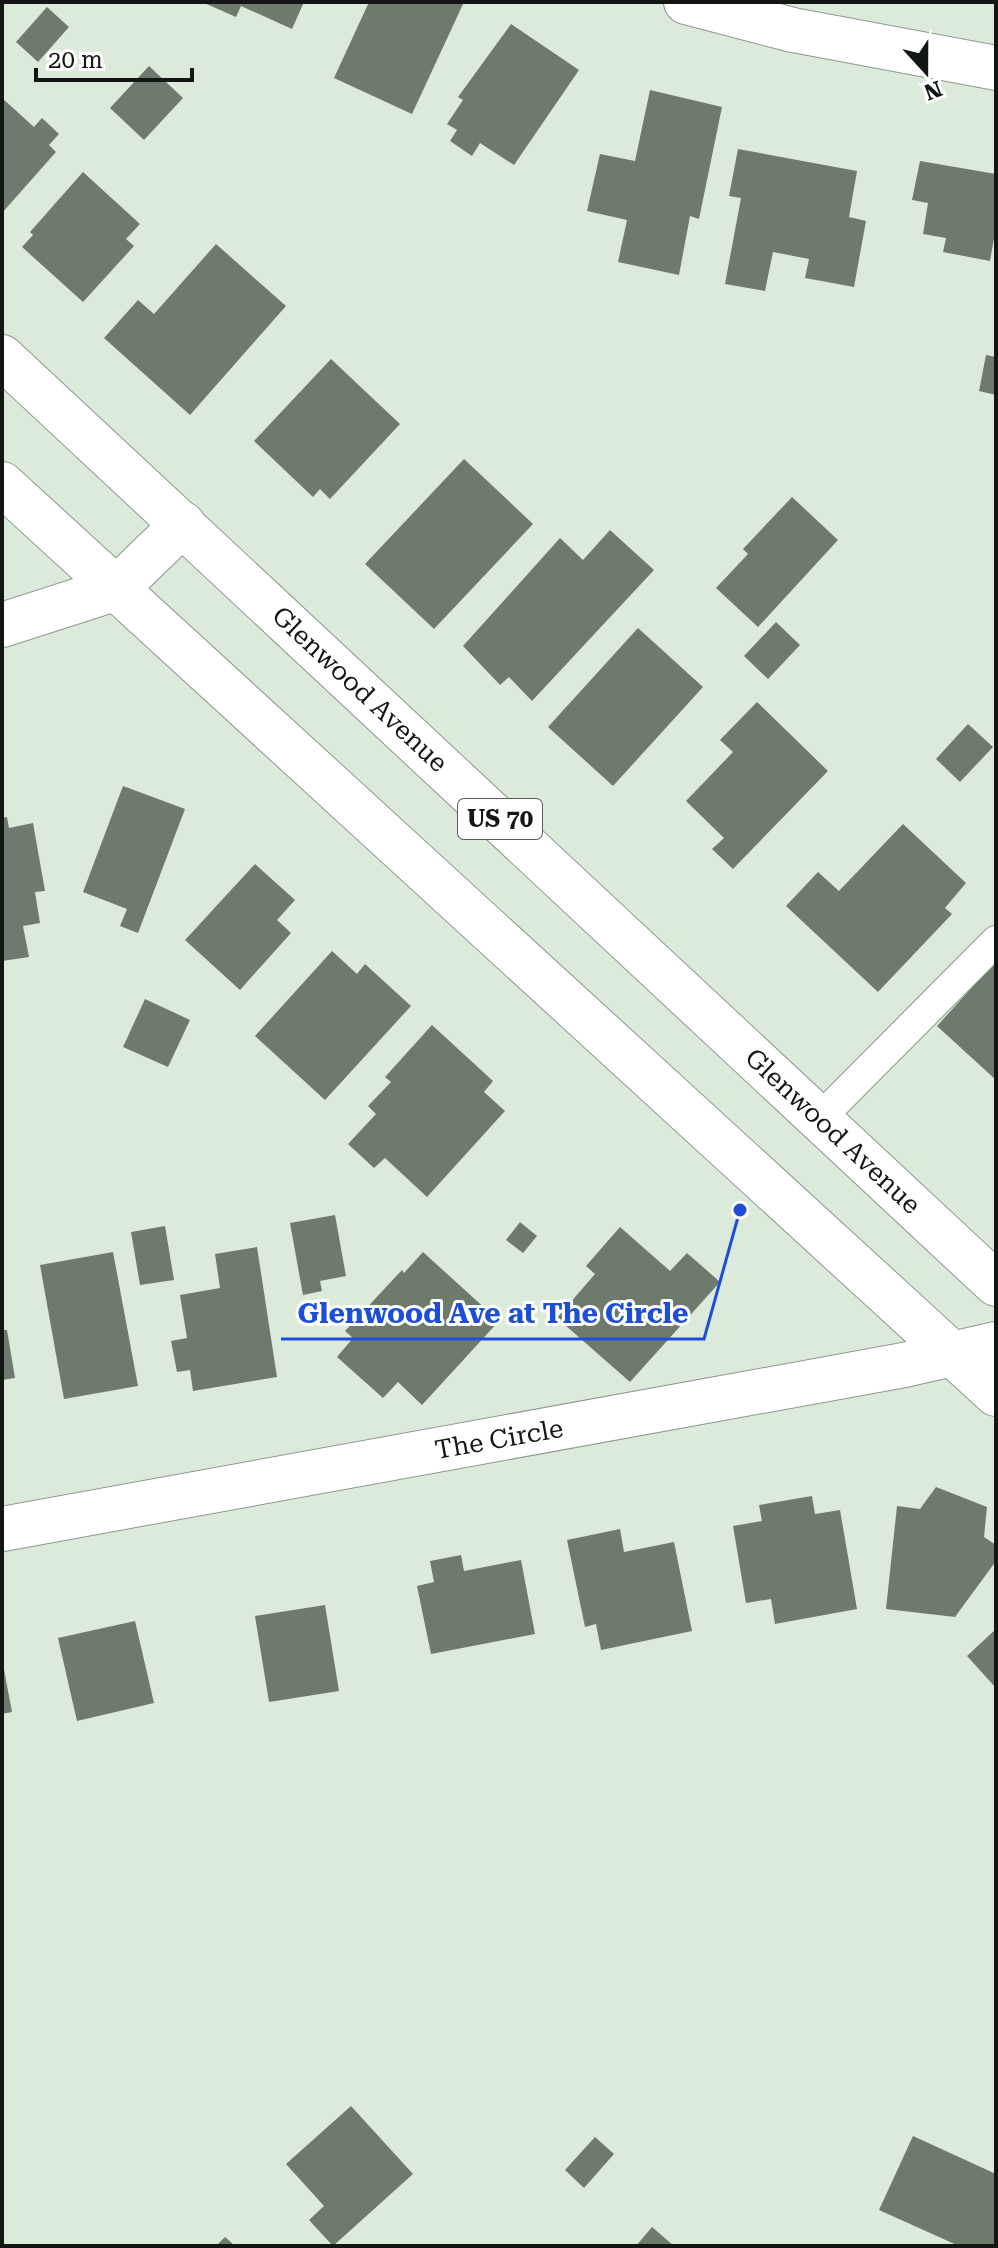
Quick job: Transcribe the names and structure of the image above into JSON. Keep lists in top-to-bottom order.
{
  "streets": {
    "main road": ["Glenwood Avenue", "US 70", "The Circle"]
  },
  "places": ["Glenwood Ave at The Circle"],
  "scale_bar": "20 m",
  "north": "bottom"
}
